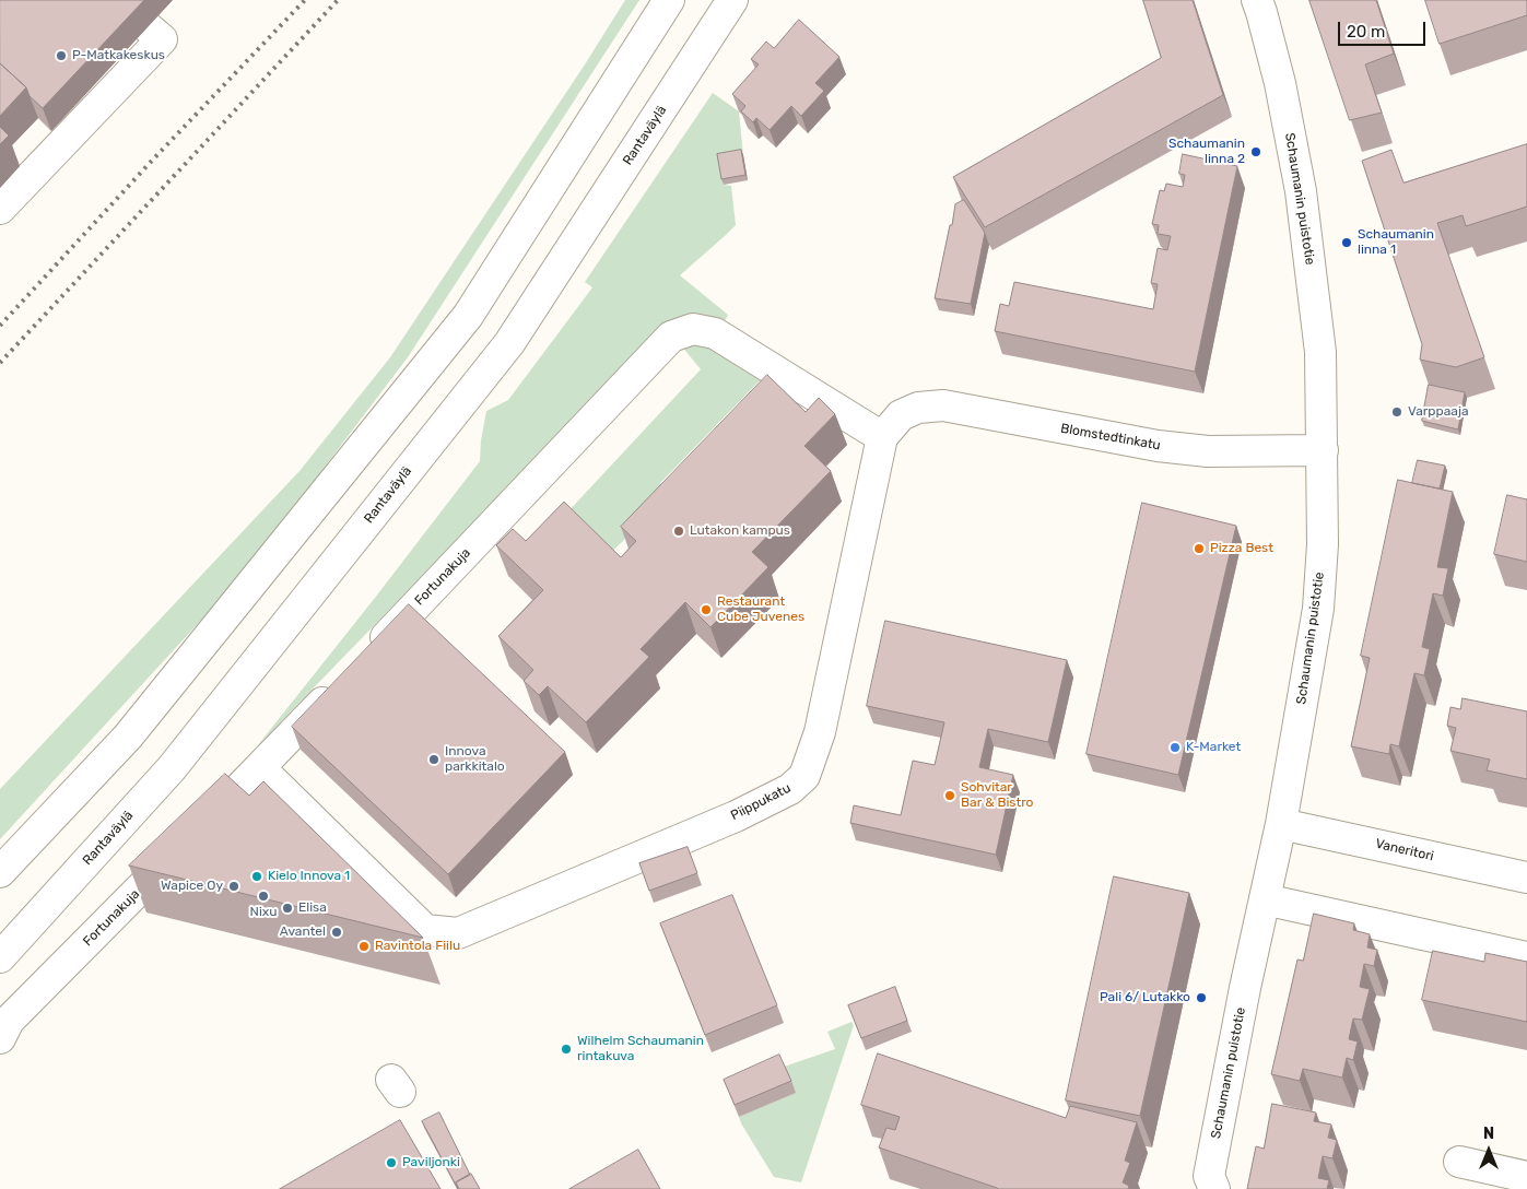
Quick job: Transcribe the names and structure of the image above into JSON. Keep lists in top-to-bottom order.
{
  "streets": {
    "main road": [
      "Rantaväylä",
      "Schaumanin puistotie",
      "Blomstedtinkatu",
      "Fortunakuja",
      "Piippukatu",
      "Vaneritori"
    ]
  },
  "crossings": [
    ["Schaumanin puistotie", "Blomstedtinkatu"],
    ["Schaumanin puistotie", "Vaneritori"],
    ["Blomstedtinkatu", "Fortunakuja"],
    ["Blomstedtinkatu", "Piippukatu"],
    ["Fortunakuja", "Piippukatu"]
  ],
  "places": [
    "P-Matkakeskus",
    "Schaumanin linna 2",
    "Schaumanin linna 1",
    "Varppaaja",
    "Lutakon kampus",
    "Pizza Best",
    "Restaurant Cube Juvenes",
    "K-Market",
    "Innova parkkitalo",
    "Sohvitar Bar & Bistro",
    "Kielo Innova 1",
    "Wapice Oy",
    "Nixu",
    "Elisa",
    "Avantel",
    "Ravintola Fiilu",
    "Pali 6/ Lutakko",
    "Wilhelm Schaumanin rintakuva",
    "Paviljonki"
  ],
  "scale_bar": "20 m",
  "north": "top"
}
